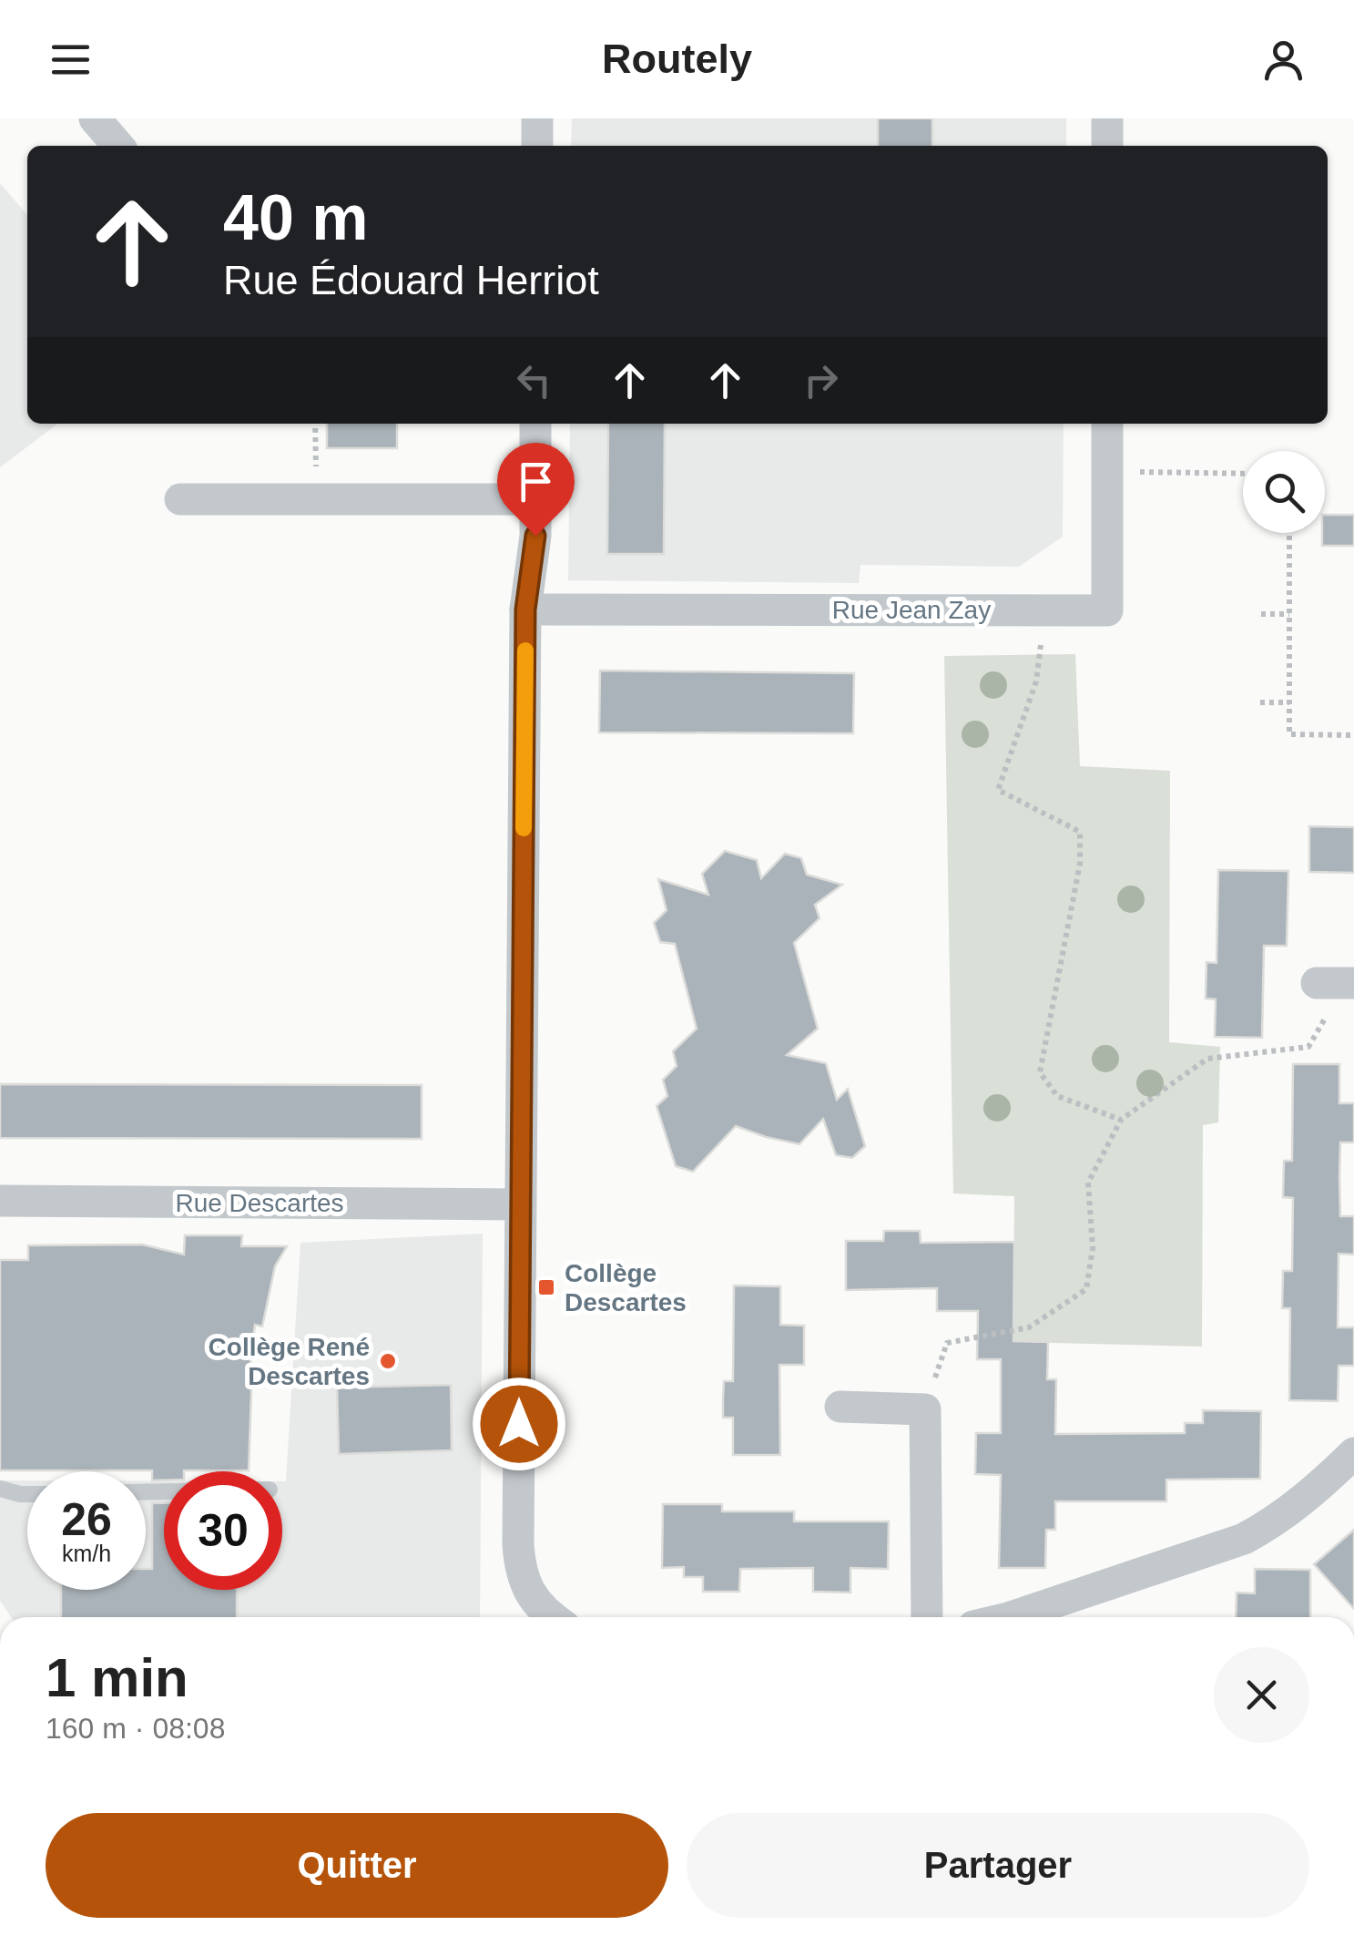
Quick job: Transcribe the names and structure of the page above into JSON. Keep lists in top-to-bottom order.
{
  "streets": {
    "street": ["Rue Jean Zay", "Rue Descartes"]
  },
  "places": {
    "transit": ["Collège Descartes"],
    "other": ["Collège René Descartes"]
  },
  "page": {
    "header": "Routely",
    "turn": ["40 m", "Rue Édouard Herriot"],
    "speed": "26 km/h",
    "limit": "30",
    "heading": ["1 min", "160 m · 08:08"],
    "buttons": ["Quitter", "Partager"]
  }
}
